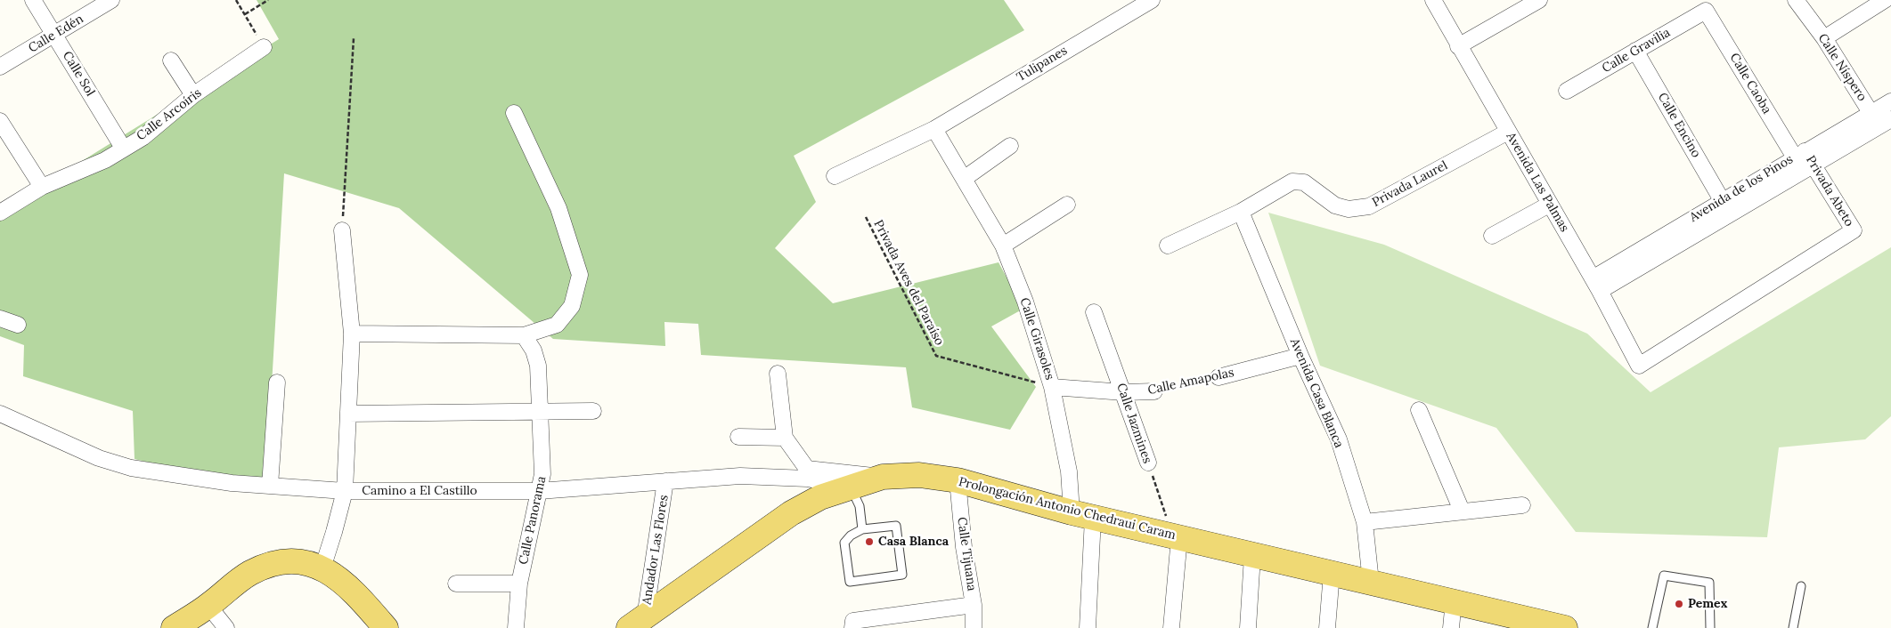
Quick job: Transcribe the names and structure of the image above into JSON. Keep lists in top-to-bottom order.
{
  "streets": {
    "main road": ["Prolongación Antonio Chedraui Caram"],
    "street": [
      "Calle Edén",
      "Calle Gravilia",
      "Tulipanes",
      "Calle Níspero",
      "Calle Sol",
      "Calle Caoba",
      "Calle Arcoíris",
      "Calle Encino",
      "Avenida Las Palmas",
      "Privada Laurel",
      "Avenida de los Pinos",
      "Privada Abeto",
      "Calle Girasoles",
      "Calle Amapolas",
      "Avenida Casa Blanca",
      "Calle Jazmines",
      "Camino a El Castillo",
      "Calle Panorama",
      "Andador Las Flores",
      "Calle Tijuana"
    ],
    "path": ["Privada Aves del Paraíso"]
  },
  "crossings": [
    ["Calle Edén", "Calle Sol"],
    ["Calle Gravilia", "Calle Caoba"],
    ["Calle Gravilia", "Calle Encino"],
    ["Tulipanes", "Calle Girasoles"],
    ["Calle Níspero", "Avenida de los Pinos"],
    ["Calle Sol", "Calle Arcoíris"],
    ["Calle Caoba", "Avenida de los Pinos"],
    ["Calle Caoba", "Privada Abeto"],
    ["Calle Encino", "Avenida de los Pinos"],
    ["Avenida Las Palmas", "Privada Laurel"],
    ["Avenida Las Palmas", "Avenida de los Pinos"],
    ["Avenida Las Palmas", "Privada Abeto"],
    ["Privada Laurel", "Avenida Casa Blanca"],
    ["Avenida de los Pinos", "Privada Abeto"],
    ["Privada Aves del Paraíso", "Calle Girasoles"],
    ["Privada Aves del Paraíso", "Calle Amapolas"],
    ["Calle Girasoles", "Calle Amapolas"],
    ["Calle Girasoles", "Prolongación Antonio Chedraui Caram"],
    ["Calle Amapolas", "Avenida Casa Blanca"],
    ["Calle Amapolas", "Calle Jazmines"],
    ["Avenida Casa Blanca", "Prolongación Antonio Chedraui Caram"],
    ["Calle Jazmines", "Prolongación Antonio Chedraui Caram"],
    ["Camino a El Castillo", "Prolongación Antonio Chedraui Caram"],
    ["Camino a El Castillo", "Calle Panorama"],
    ["Camino a El Castillo", "Andador Las Flores"],
    ["Prolongación Antonio Chedraui Caram", "Andador Las Flores"],
    ["Prolongación Antonio Chedraui Caram", "Calle Tijuana"]
  ],
  "places": ["Casa Blanca", "Pemex"]
}
